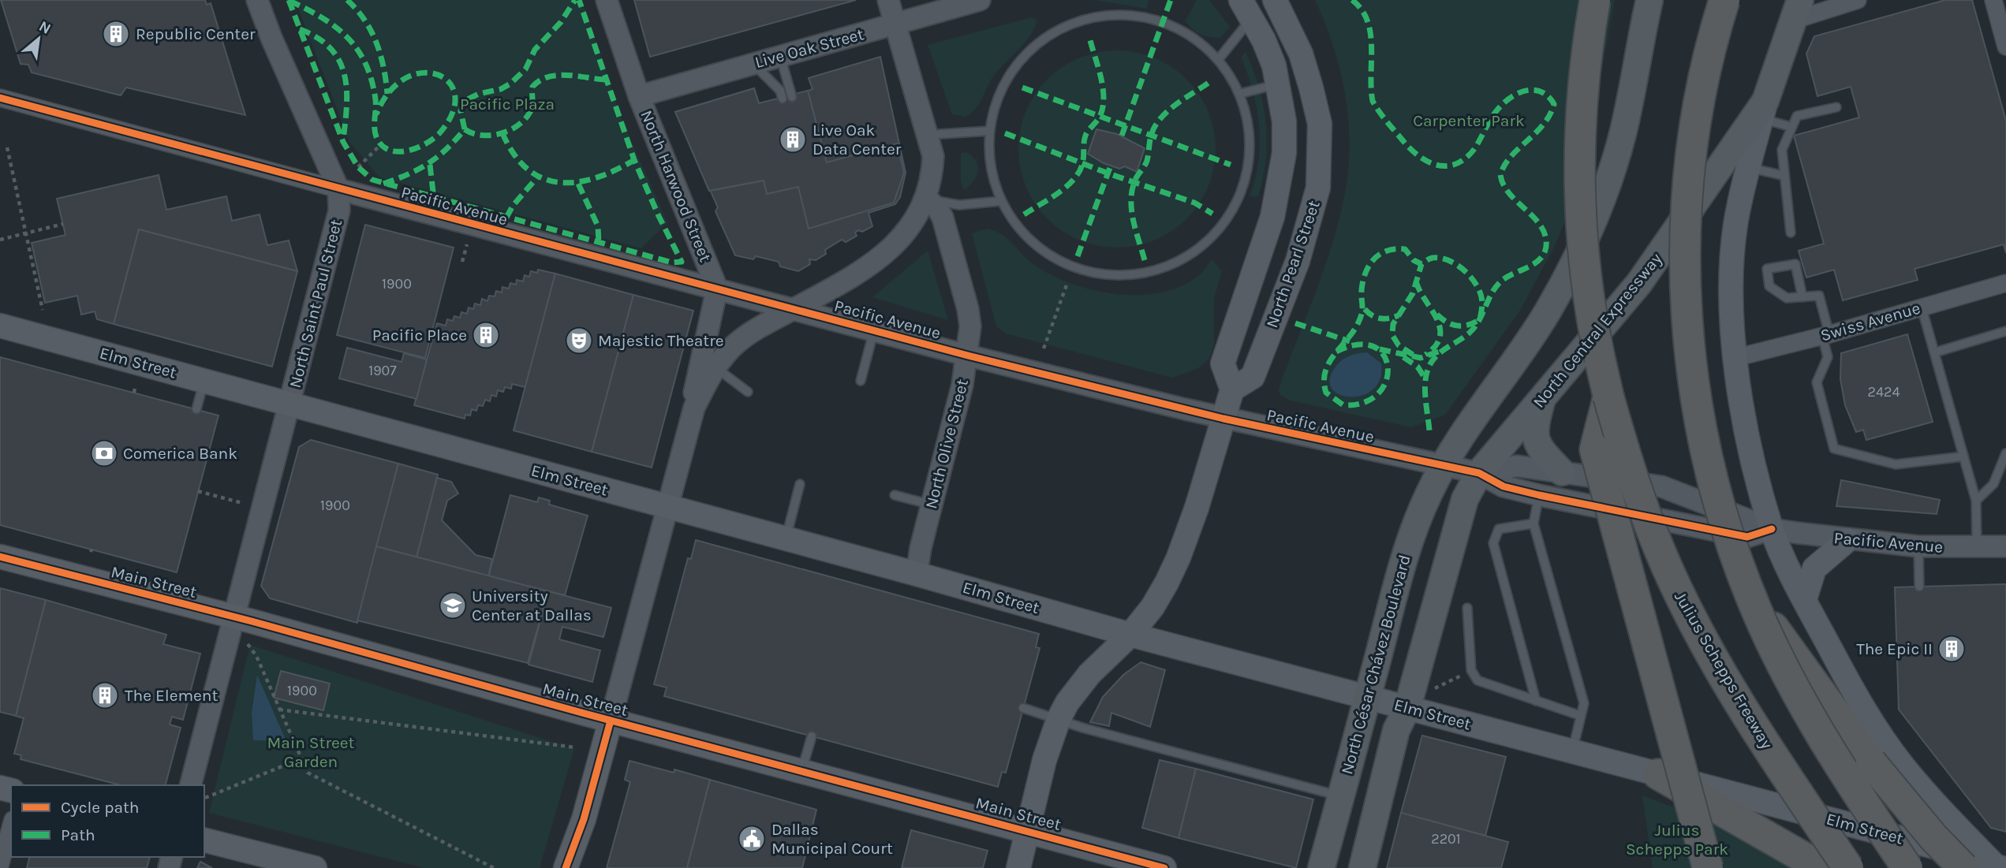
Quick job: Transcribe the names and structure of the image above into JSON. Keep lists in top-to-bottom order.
{
  "streets": {
    "highway": ["Julius Schepps Freeway"],
    "main road": [
      "North Pearl Street",
      "North Central Expressway",
      "Elm Street",
      "Main Street",
      "North César Chávez Boulevard"
    ],
    "street": [
      "Live Oak Street",
      "North Harwood Street",
      "Pacific Avenue",
      "North Saint Paul Street",
      "Swiss Avenue",
      "North Olive Street"
    ]
  },
  "crossings": [
    ["Live Oak Street", "North Harwood Street"],
    ["North Harwood Street", "Pacific Avenue"],
    ["Pacific Avenue", "North Saint Paul Street"],
    ["Pacific Avenue", "North Central Expressway"],
    ["Pacific Avenue", "North Olive Street"],
    ["Pacific Avenue", "North César Chávez Boulevard"],
    ["North Saint Paul Street", "Elm Street"],
    ["North Saint Paul Street", "Main Street"],
    ["Swiss Avenue", "North Central Expressway"],
    ["North Central Expressway", "Elm Street"],
    ["Elm Street", "North Olive Street"],
    ["Elm Street", "North César Chávez Boulevard"]
  ],
  "parks": [
    "Pacific Plaza",
    "Carpenter Park",
    "Main Street Garden",
    "Julius Schepps Park"
  ],
  "places": {
    "building": [
      "Republic Center",
      "Live Oak Data Center",
      "Pacific Place",
      "The Epic II",
      "The Element"
    ],
    "theatre": ["Majestic Theatre"],
    "bank": ["Comerica Bank"],
    "school or university": ["University Center at Dallas"],
    "public building": ["Dallas Municipal Court"]
  },
  "house_numbers": [
    "1900",
    "1907",
    "2424",
    "1900",
    "1900",
    "2201"
  ],
  "legend": ["Cycle path", "Path"],
  "north": "top right"
}
